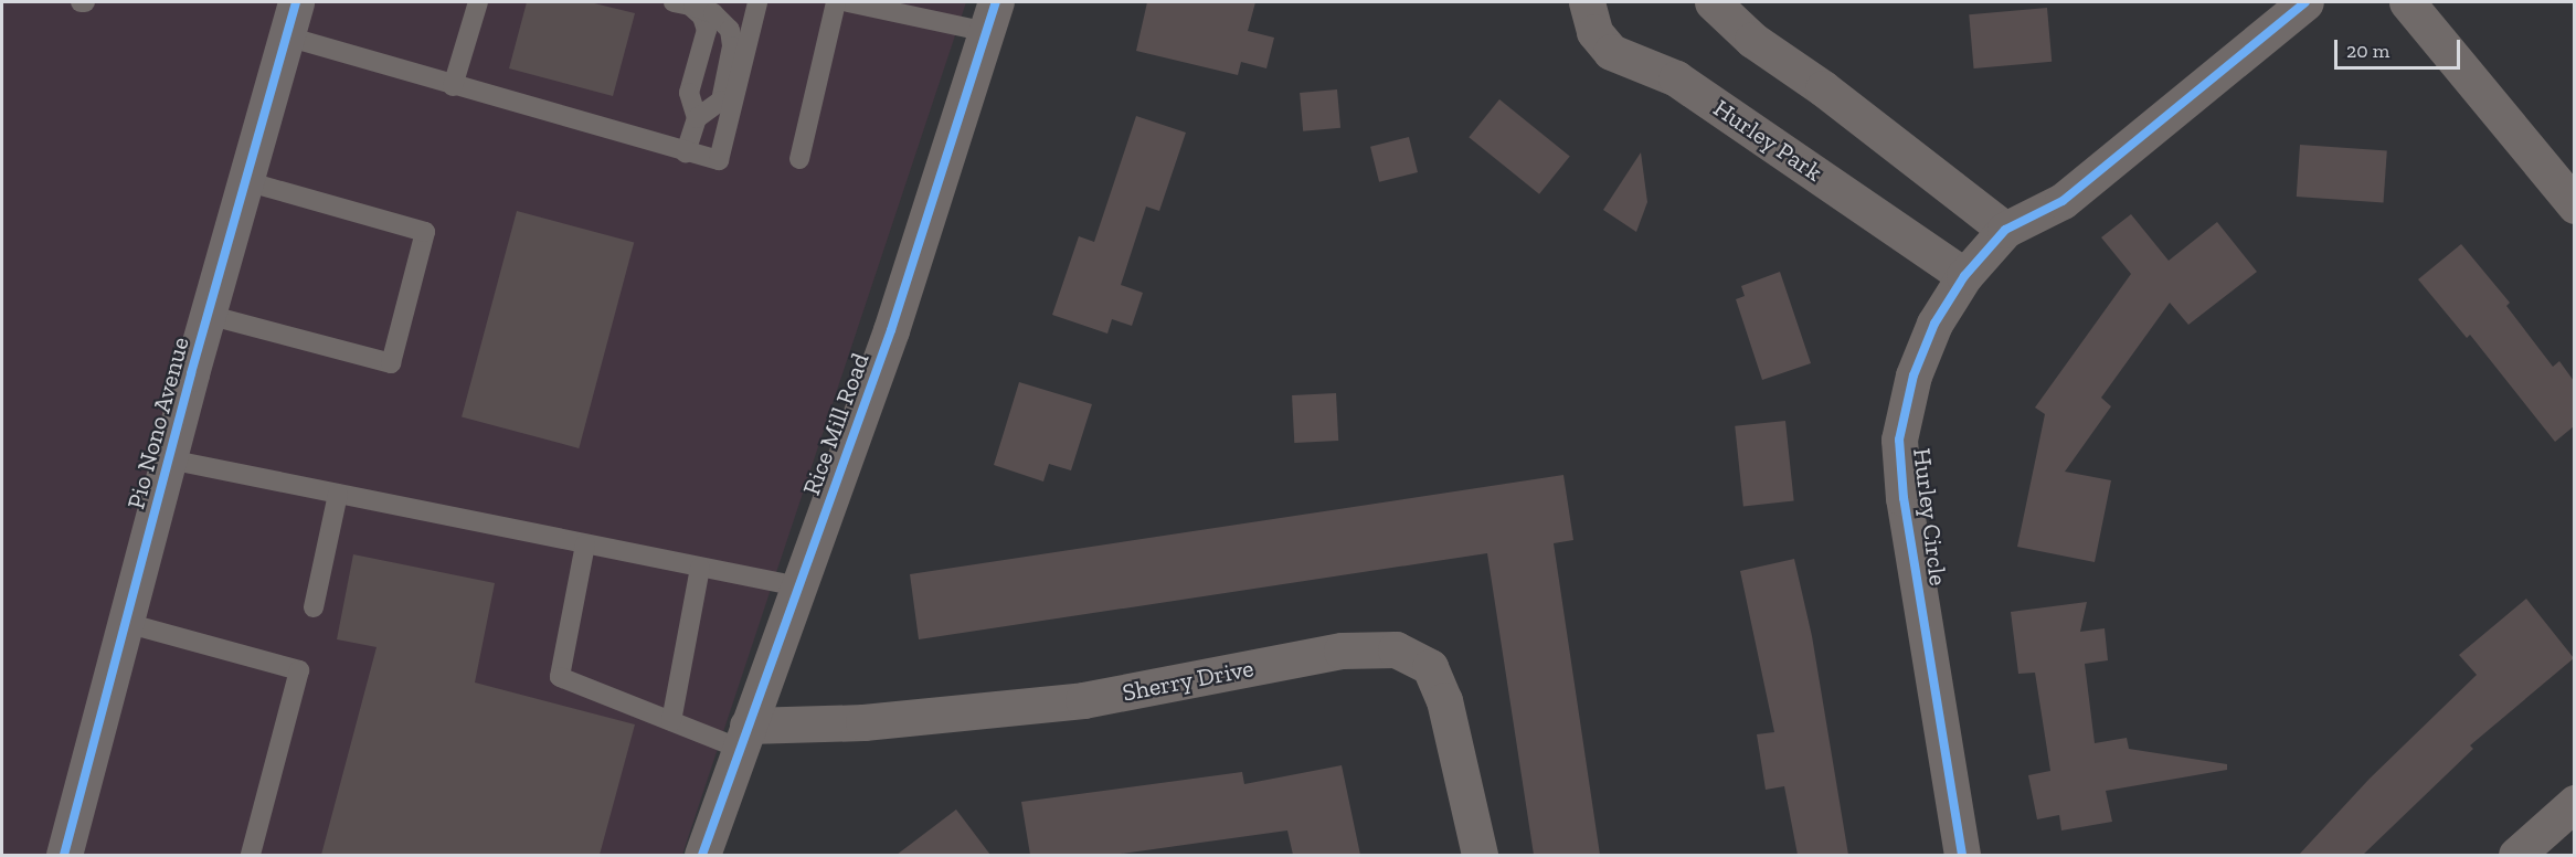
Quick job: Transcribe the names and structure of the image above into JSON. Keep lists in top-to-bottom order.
{
  "streets": {
    "main road": ["Pio Nono Avenue"],
    "street": [
      "Hurley Park",
      "Rice Mill Road",
      "Hurley Circle",
      "Sherry Drive"
    ]
  },
  "crossings": [
    ["Hurley Park", "Hurley Circle"],
    ["Rice Mill Road", "Sherry Drive"]
  ],
  "scale_bar": "20 m"
}
